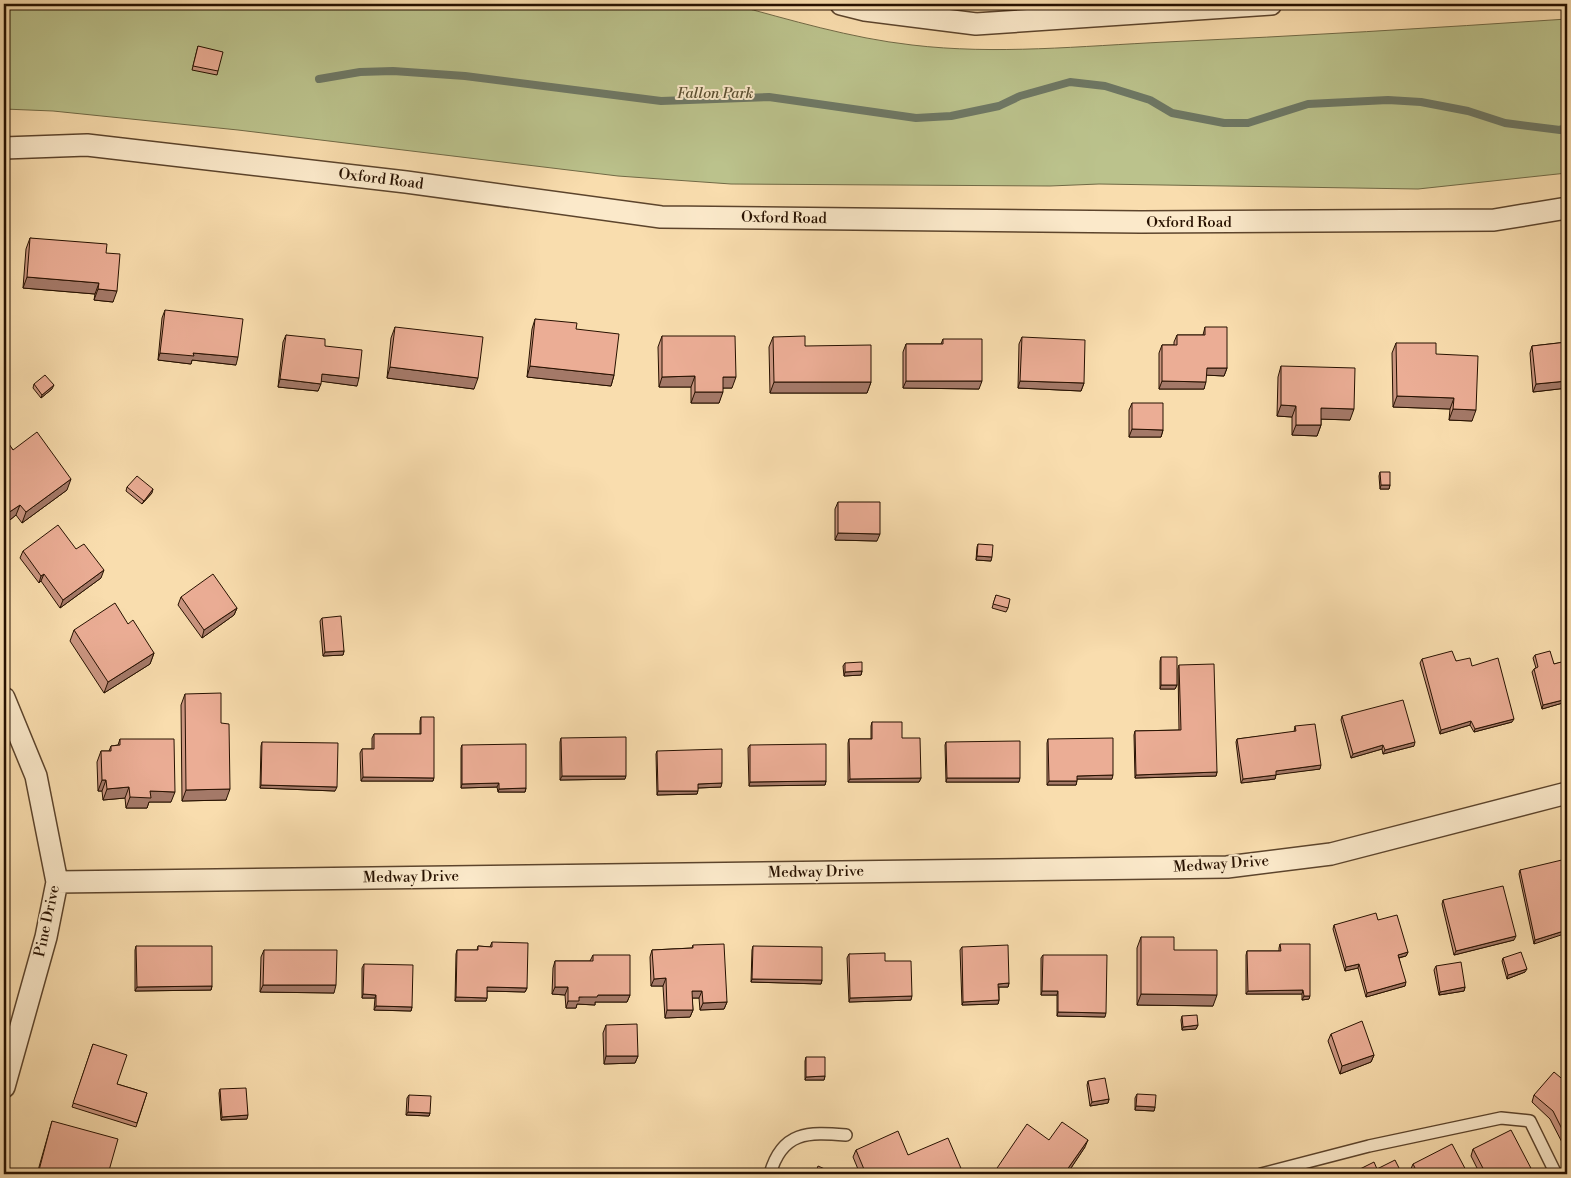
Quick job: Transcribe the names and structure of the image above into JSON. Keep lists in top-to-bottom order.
{
  "streets": {
    "street": ["Oxford Road", "Medway Drive", "Pine Drive"]
  },
  "crossings": [
    ["Medway Drive", "Pine Drive"]
  ],
  "parks": ["Fallon Park"]
}
